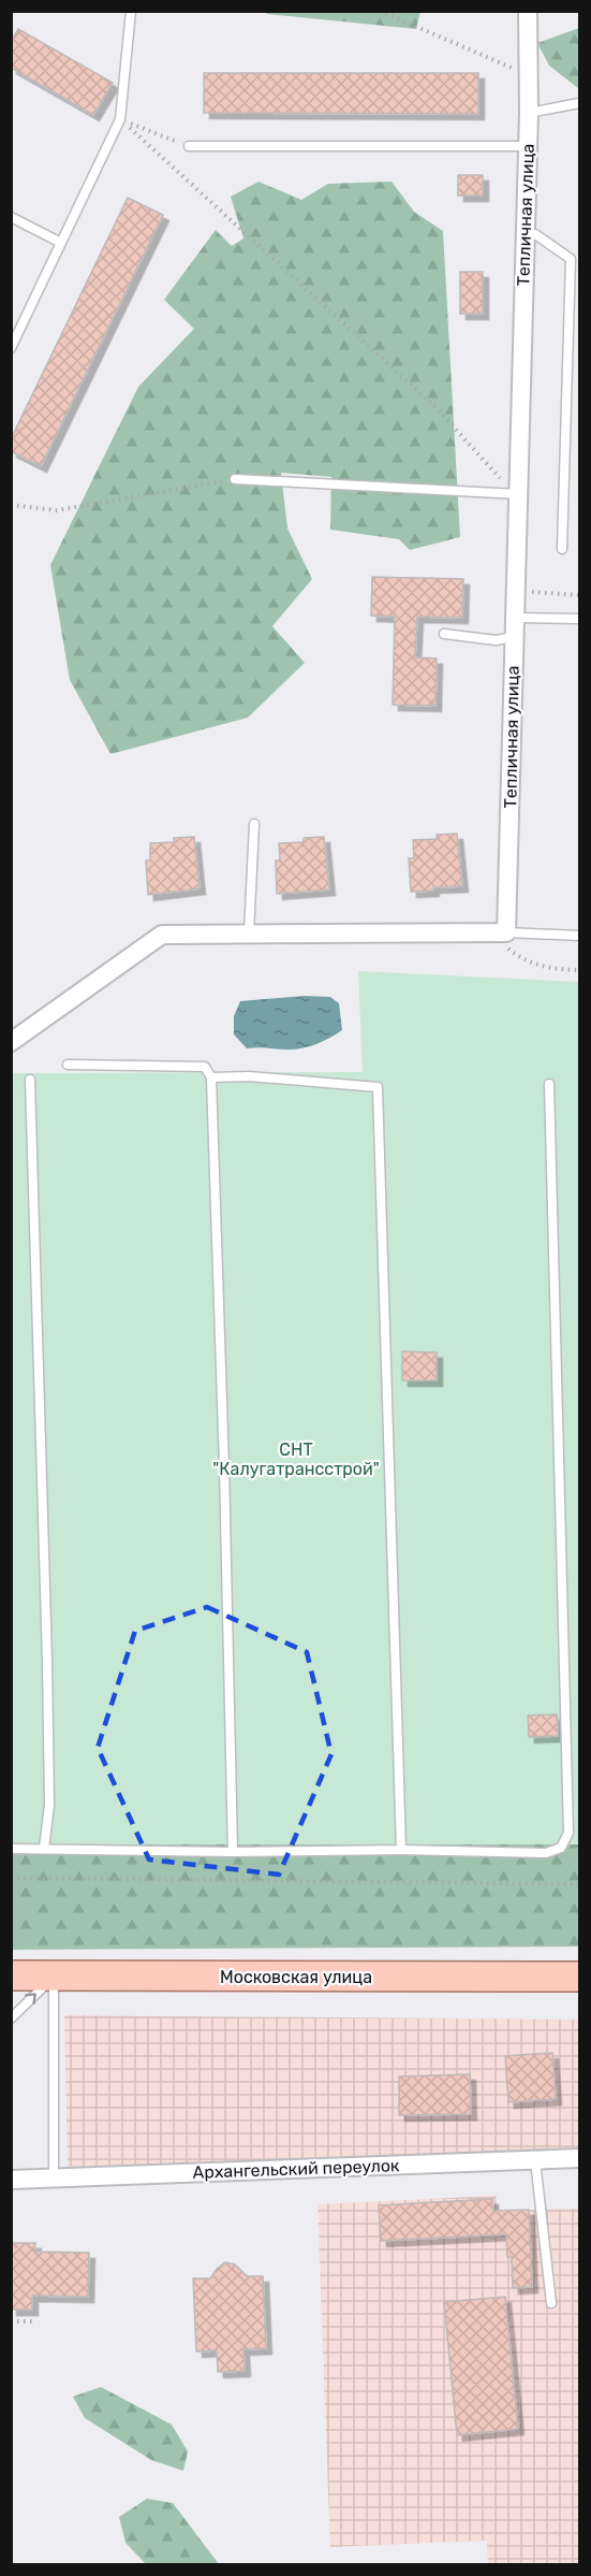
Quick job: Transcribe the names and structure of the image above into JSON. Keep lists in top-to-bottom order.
{
  "streets": {
    "main road": ["Московская улица"],
    "street": ["Тепличная улица", "Архангельский переулок"]
  },
  "parks": ["СНТ \"Калугатрансстрой\""]
}
